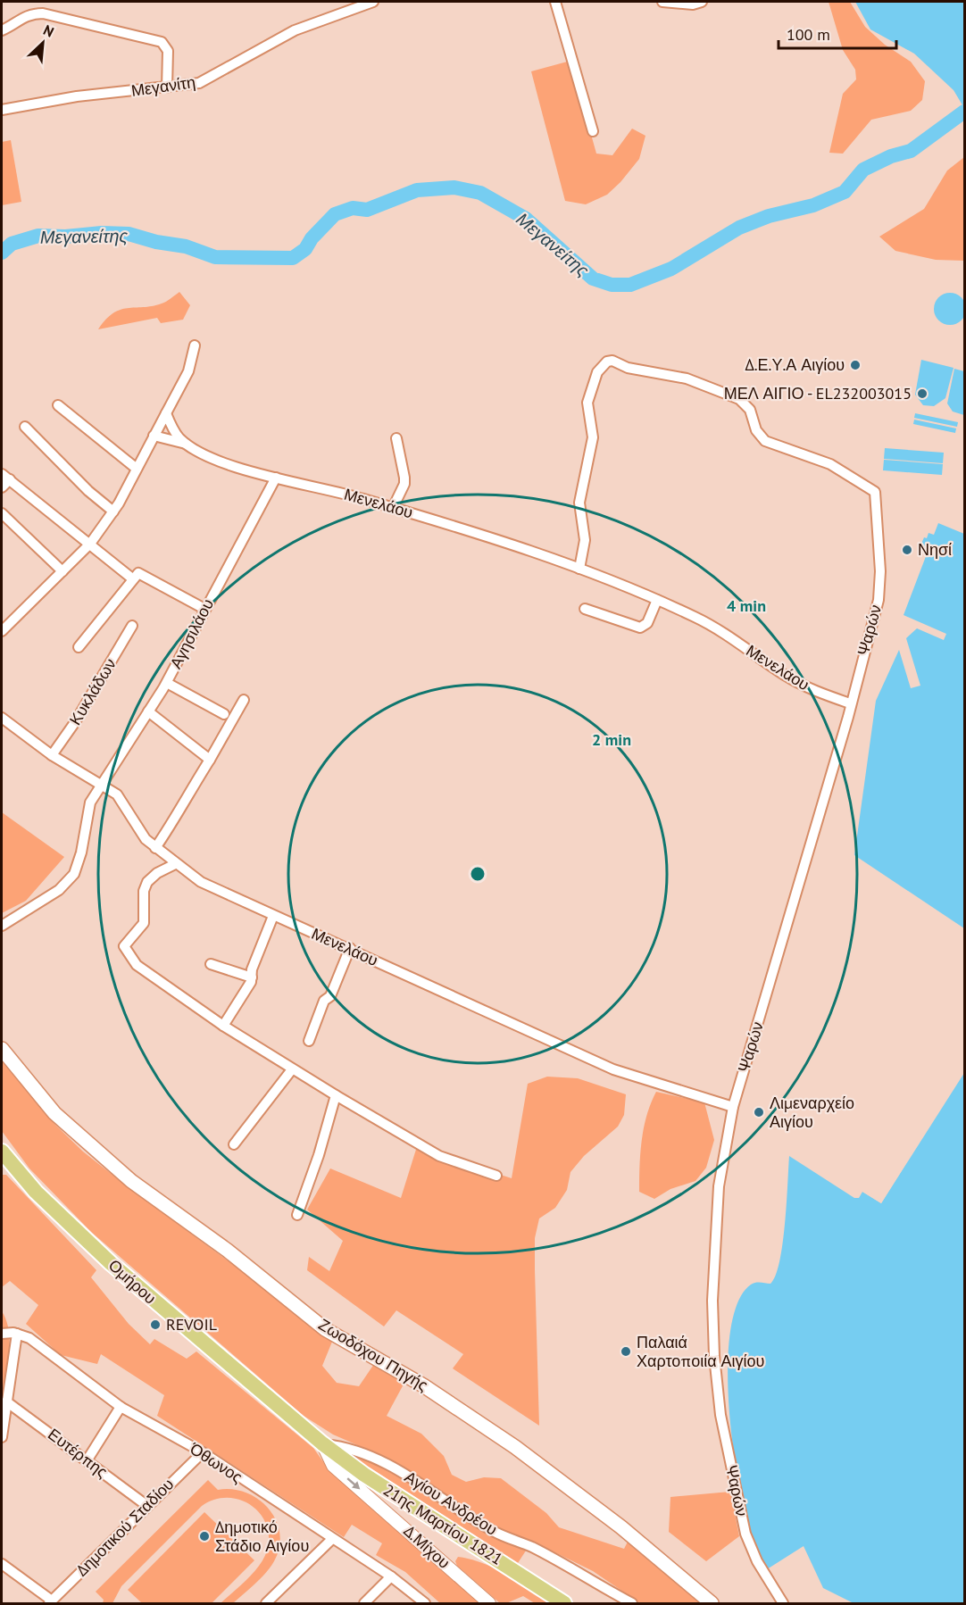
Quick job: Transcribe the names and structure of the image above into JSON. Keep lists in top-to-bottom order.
{
  "streets": {
    "main road": ["Ομήρου", "Ζωοδόχου Πηγής", "21ης Μαρτίου 1821"],
    "street": [
      "Μεγανίτη",
      "Μενελάου",
      "Ψαρών",
      "Αγησιλάου",
      "Κυκλάδων",
      "Ευτέρπης",
      "Όθωνος",
      "Αγίου Ανδρέου",
      "Δημοτικού Σταδίου",
      "Δ.Μίχου"
    ]
  },
  "crossings": [
    ["Μενελάου", "Ψαρών"],
    ["Μενελάου", "Αγησιλάου"],
    ["Μενελάου", "Κυκλάδων"],
    ["Ομήρου", "Αγίου Ανδρέου"],
    ["Ομήρου", "21ης Μαρτίου 1821"],
    ["Ομήρου", "Δ.Μίχου"],
    ["Ευτέρπης", "Δημοτικού Σταδίου"],
    ["Όθωνος", "Δημοτικού Σταδίου"],
    ["Αγίου Ανδρέου", "21ης Μαρτίου 1821"],
    ["Αγίου Ανδρέου", "Δ.Μίχου"],
    ["21ης Μαρτίου 1821", "Δ.Μίχου"]
  ],
  "one_way": ["Δ.Μίχου"],
  "water": ["Μεγανείτης"],
  "places": [
    "Δ.Ε.Υ.Α Αιγίου",
    "ΜΕΛ ΑΙΓΙΟ - EL232003015",
    "Νησί",
    "Λιμεναρχείο Αιγίου",
    "REVOIL",
    "Παλαιά Χαρτοποιία Αιγίου",
    "Δημοτικό Στάδιο Αιγίου"
  ],
  "scale_bar": "100 m",
  "north": "top right",
  "rings": ["4 min", "2 min"]
}
